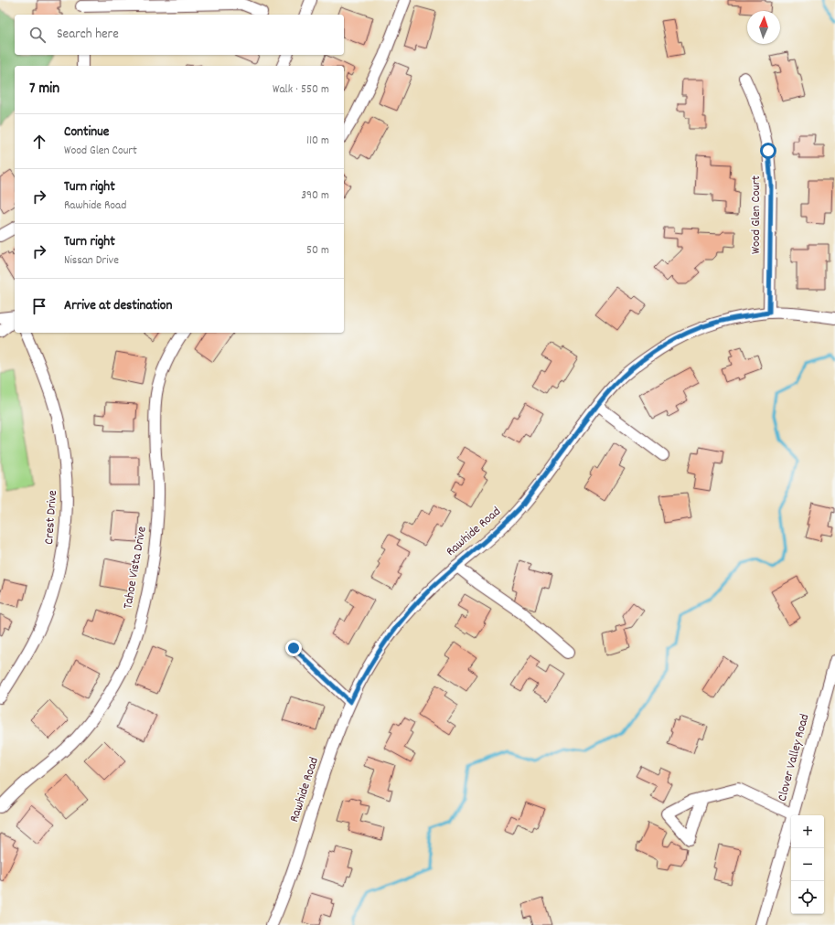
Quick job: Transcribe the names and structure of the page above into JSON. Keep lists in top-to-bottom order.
{
  "streets": {
    "street": [
      "Wood Glen Court",
      "Crest Drive",
      "Rawhide Road",
      "Tahoe Vista Drive",
      "Clover Valley Road"
    ]
  },
  "crossings": [
    ["Wood Glen Court", "Rawhide Road"]
  ],
  "north": "top",
  "page": {
    "search": "Search here",
    "heading": ["7 min", "Walk · 550 m"],
    "list": [
      ["Continue", "Wood Glen Court", "110 m"],
      ["Turn right", "Rawhide Road", "390 m"],
      ["Turn right", "Nissan Drive", "50 m"],
      "Arrive at destination"
    ],
    "map_buttons": ["+", "−"]
  }
}
